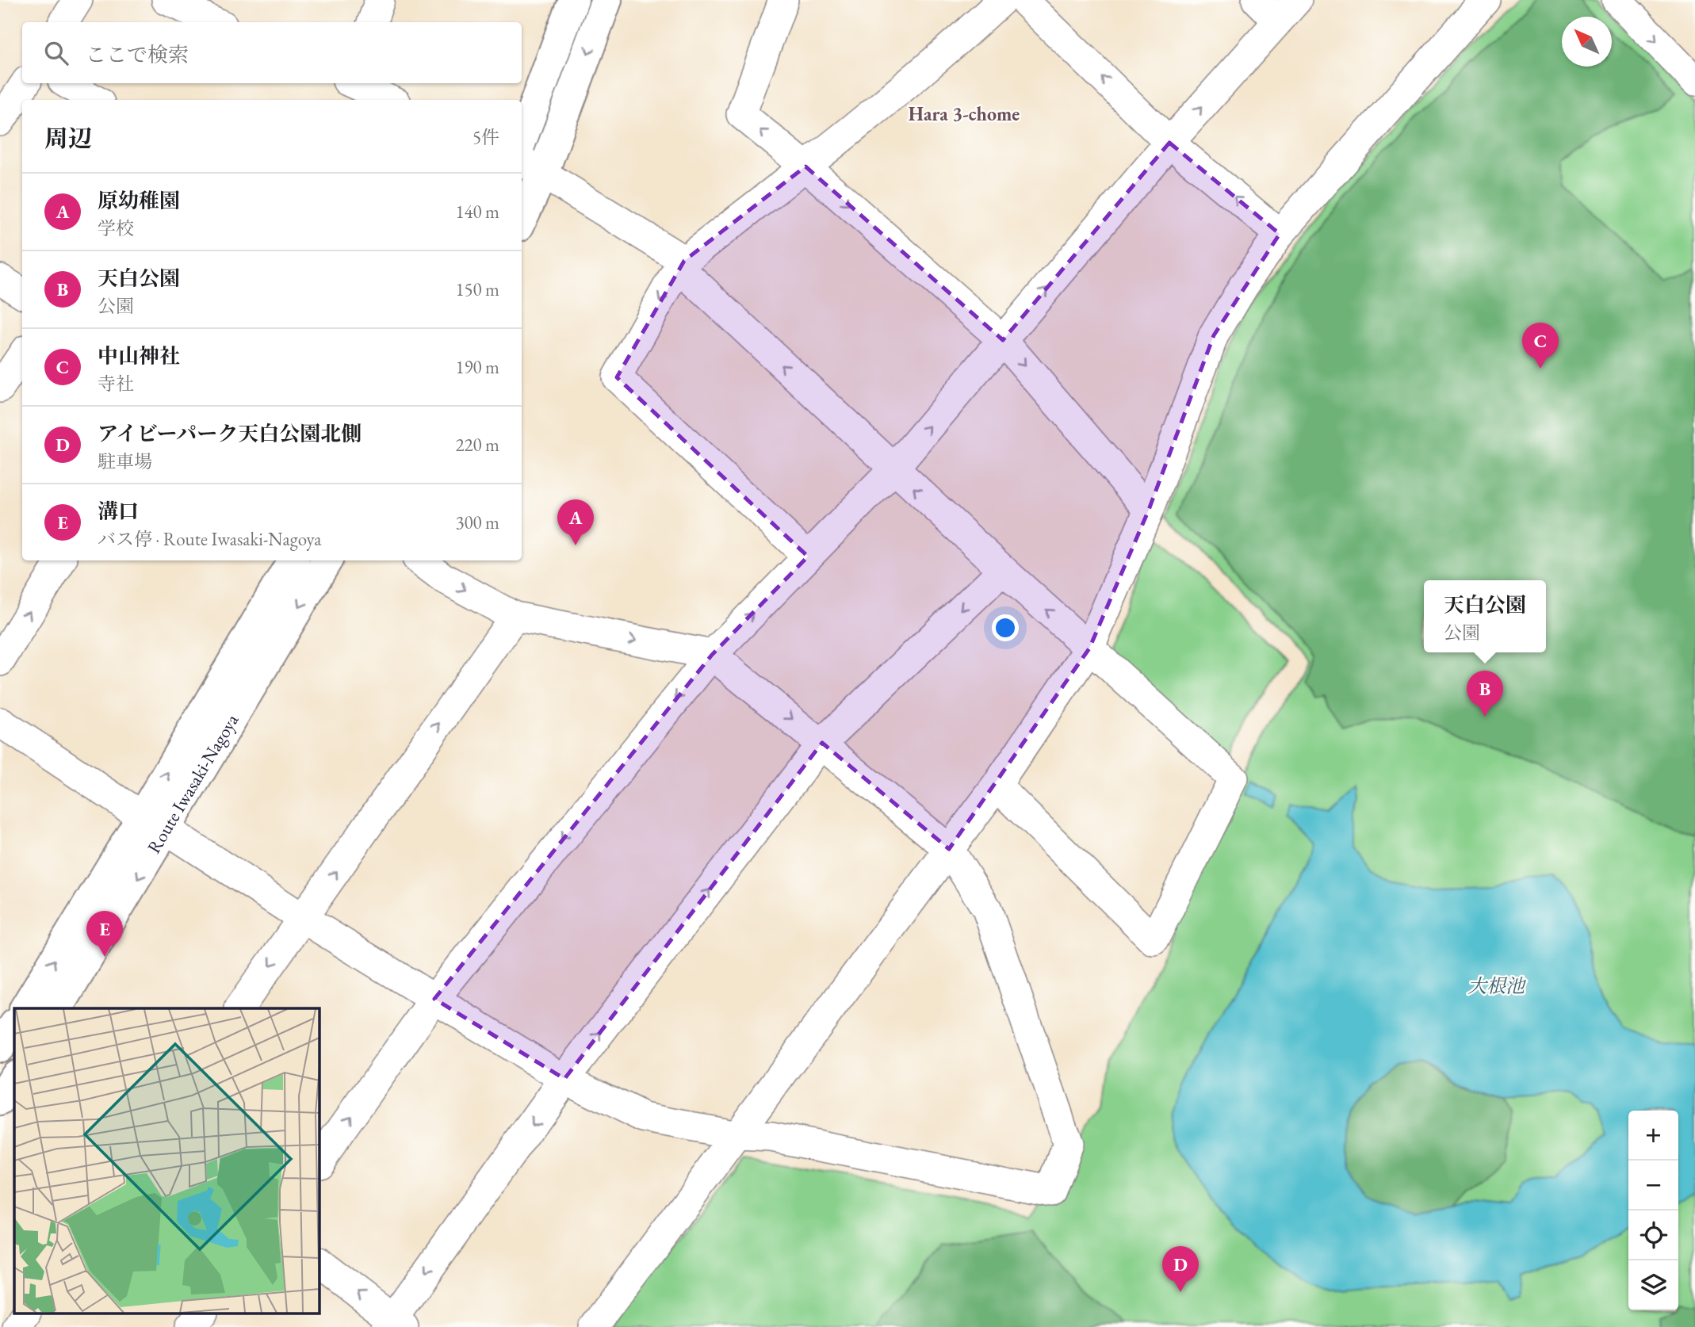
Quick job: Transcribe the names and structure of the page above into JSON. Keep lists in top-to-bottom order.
{
  "streets": {
    "main road": ["Route Iwasaki-Nagoya"]
  },
  "districts": ["Hara 3-chome"],
  "water": ["大根池"],
  "north": "top left",
  "page": {
    "search": "ここで検索",
    "heading": ["周辺", "5件"],
    "list": [
      {
        "mark": "A",
        "name": "原幼稚園",
        "note": "学校",
        "value": "140 m"
      },
      {
        "mark": "B",
        "name": "天白公園",
        "note": "公園",
        "value": "150 m"
      },
      {
        "mark": "C",
        "name": "中山神社",
        "note": "寺社",
        "value": "190 m"
      },
      {
        "mark": "D",
        "name": "アイビーパーク天白公園北側",
        "note": "駐車場",
        "value": "220 m"
      },
      {
        "mark": "E",
        "name": "溝口",
        "note": "バス停 · Route Iwasaki-Nagoya",
        "value": "300 m"
      }
    ],
    "pins": [
      "C",
      "A",
      "B",
      "E",
      "D"
    ],
    "popup": ["天白公園", "公園"],
    "map_buttons": ["+", "−"]
  }
}
